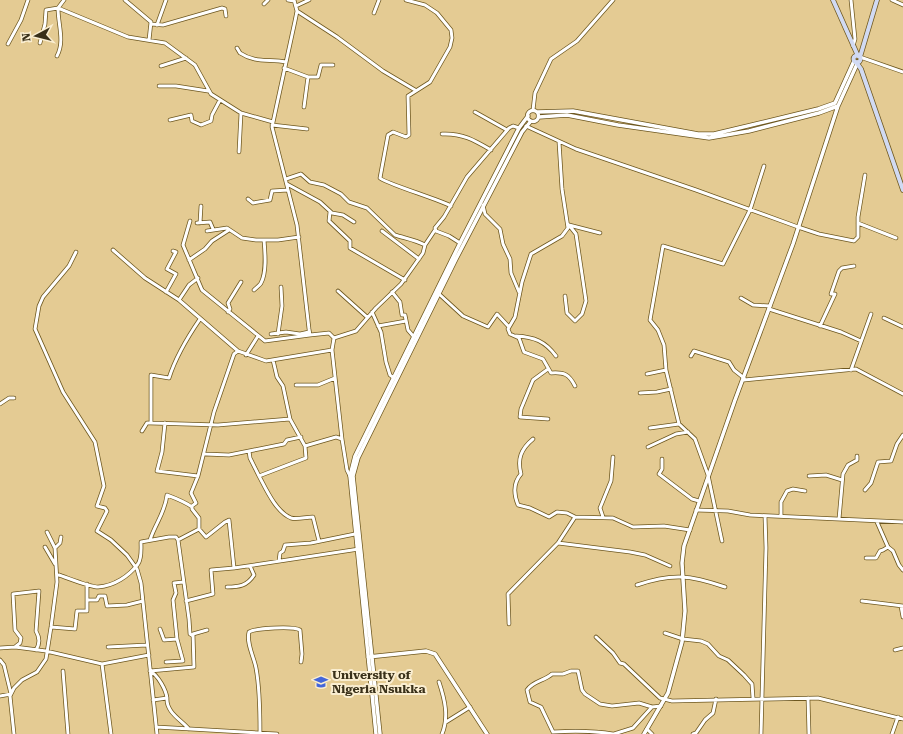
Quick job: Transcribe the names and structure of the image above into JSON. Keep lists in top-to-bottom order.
{
  "places": {
    "school or university": ["University of Nigeria Nsukka"]
  },
  "north": "left"
}
